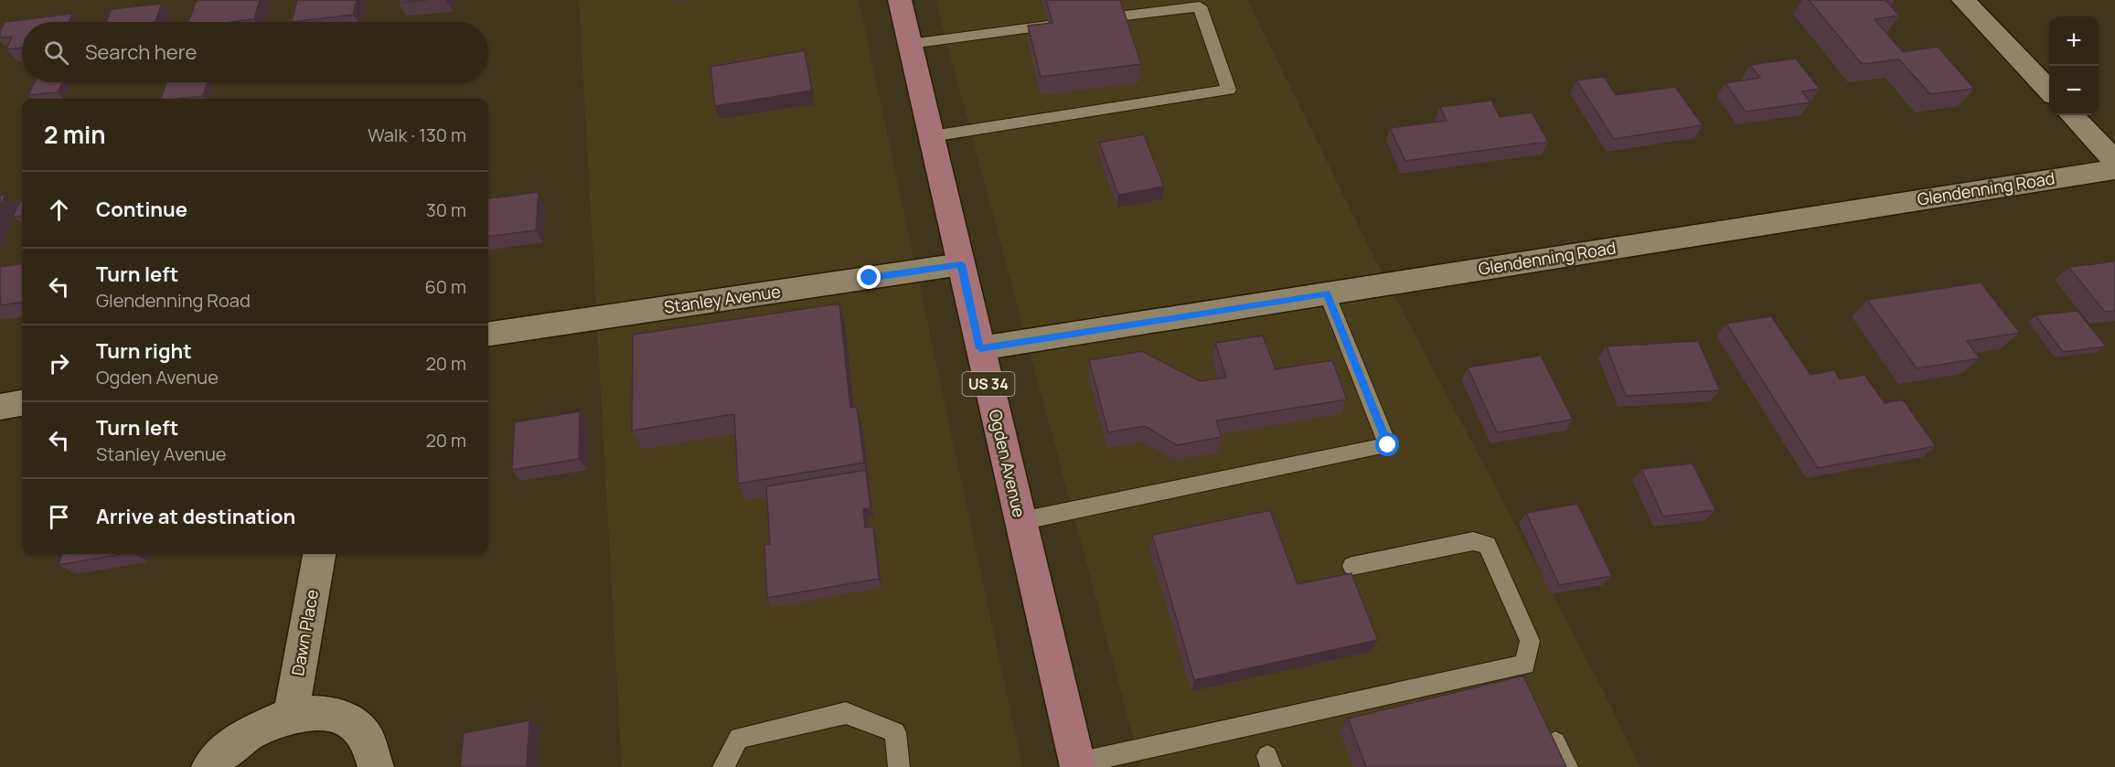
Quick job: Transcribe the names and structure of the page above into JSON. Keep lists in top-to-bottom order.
{
  "streets": {
    "main road": ["US 34", "Ogden Avenue"],
    "street": ["Glendenning Road", "Stanley Avenue", "Dawn Place"]
  },
  "crossings": [
    ["Glendenning Road", "Ogden Avenue"],
    ["Stanley Avenue", "Ogden Avenue"]
  ],
  "page": {
    "map_buttons": ["+", "−"],
    "search": "Search here",
    "heading": ["2 min", "Walk · 130 m"],
    "list": [
      ["Continue", "30 m"],
      ["Turn left", "Glendenning Road", "60 m"],
      ["Turn right", "Ogden Avenue", "20 m"],
      ["Turn left", "Stanley Avenue", "20 m"],
      "Arrive at destination"
    ]
  }
}
